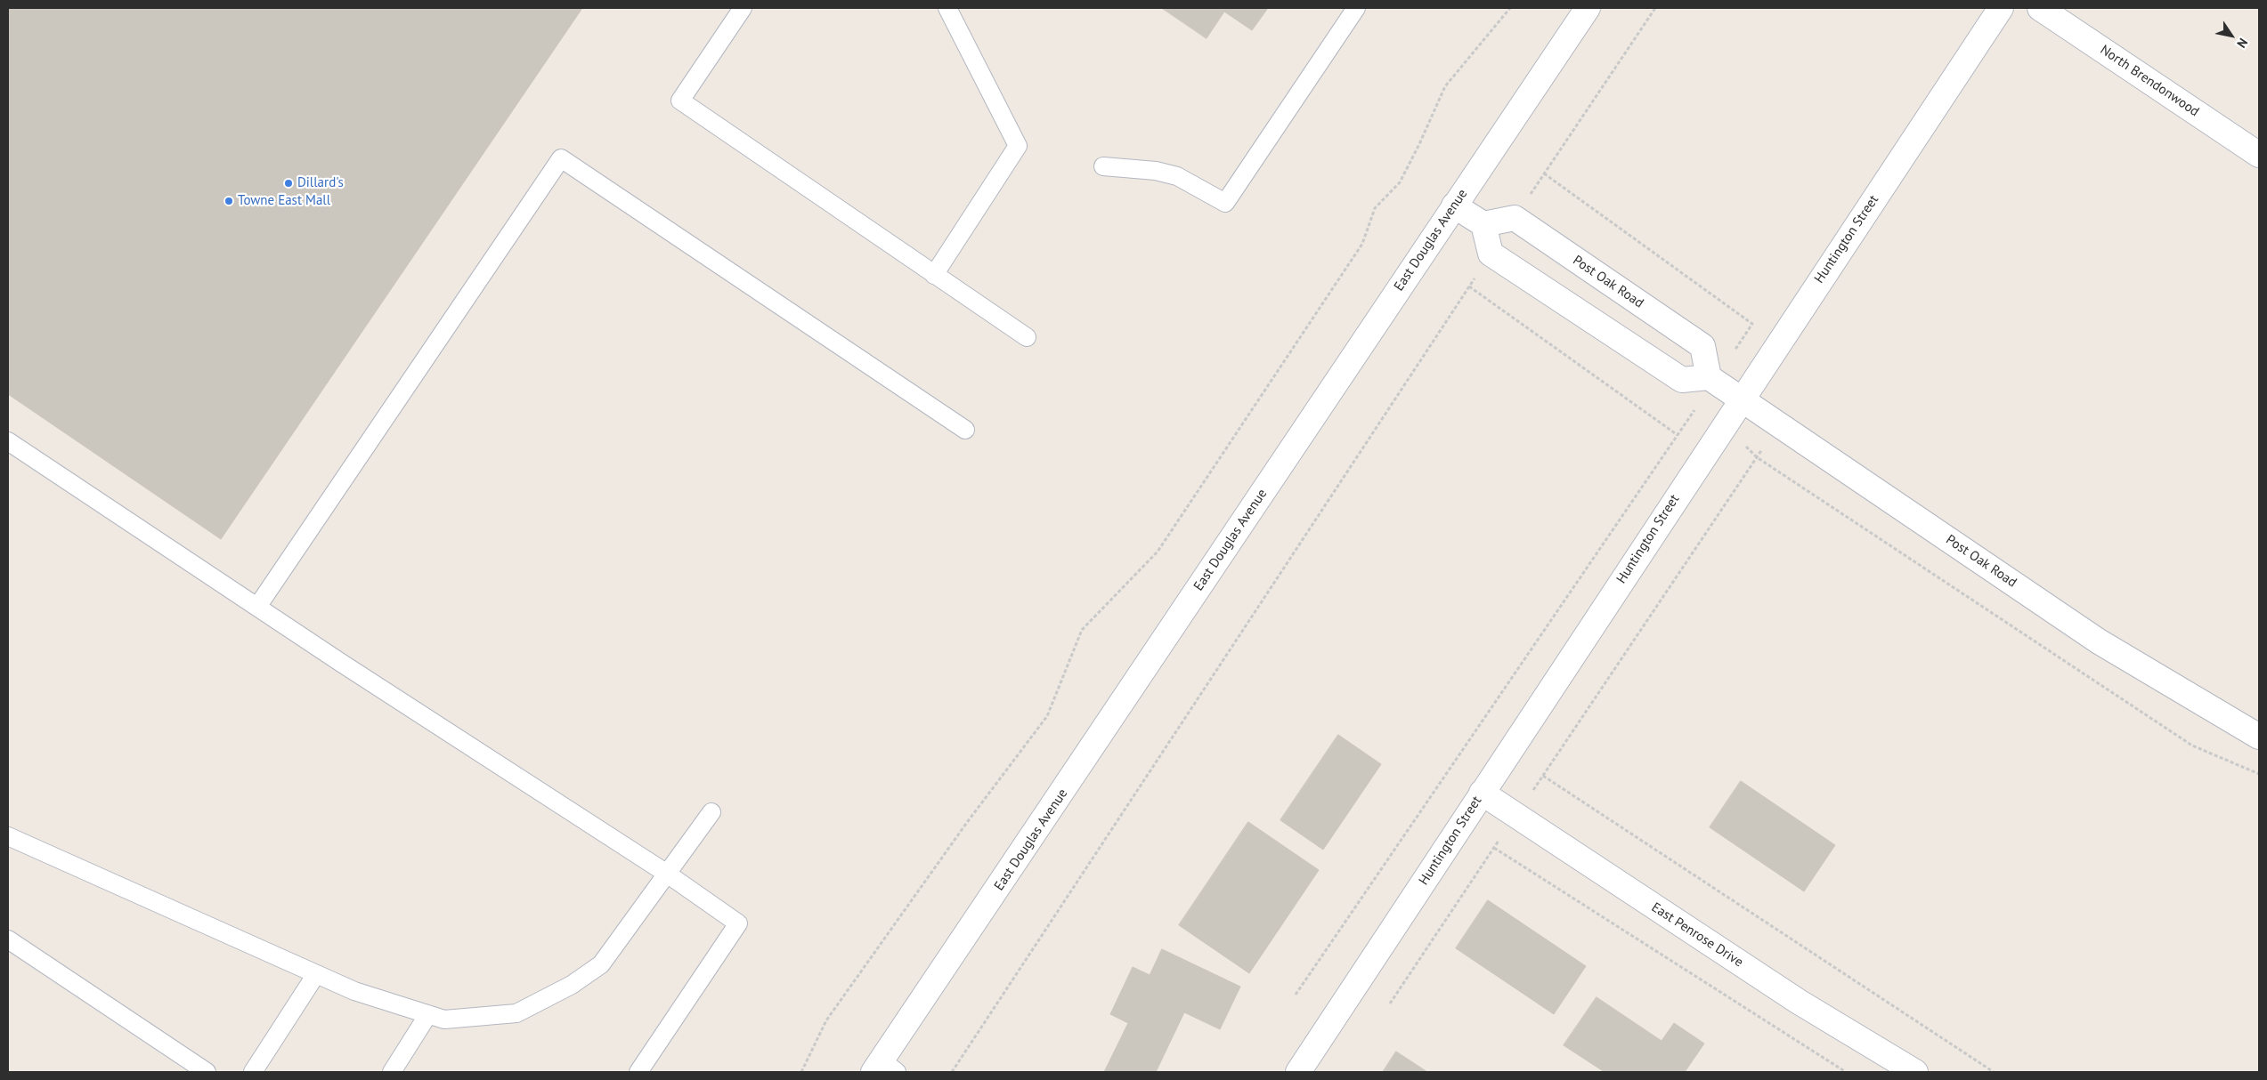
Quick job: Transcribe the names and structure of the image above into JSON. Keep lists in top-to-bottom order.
{
  "streets": {
    "street": [
      "North Brendonwood",
      "Huntington Street",
      "East Douglas Avenue",
      "Post Oak Road",
      "East Penrose Drive"
    ]
  },
  "crossings": [
    ["Huntington Street", "Post Oak Road"],
    ["Huntington Street", "East Penrose Drive"]
  ],
  "places": ["Dillard's", "Towne East Mall"],
  "north": "bottom right"
}
